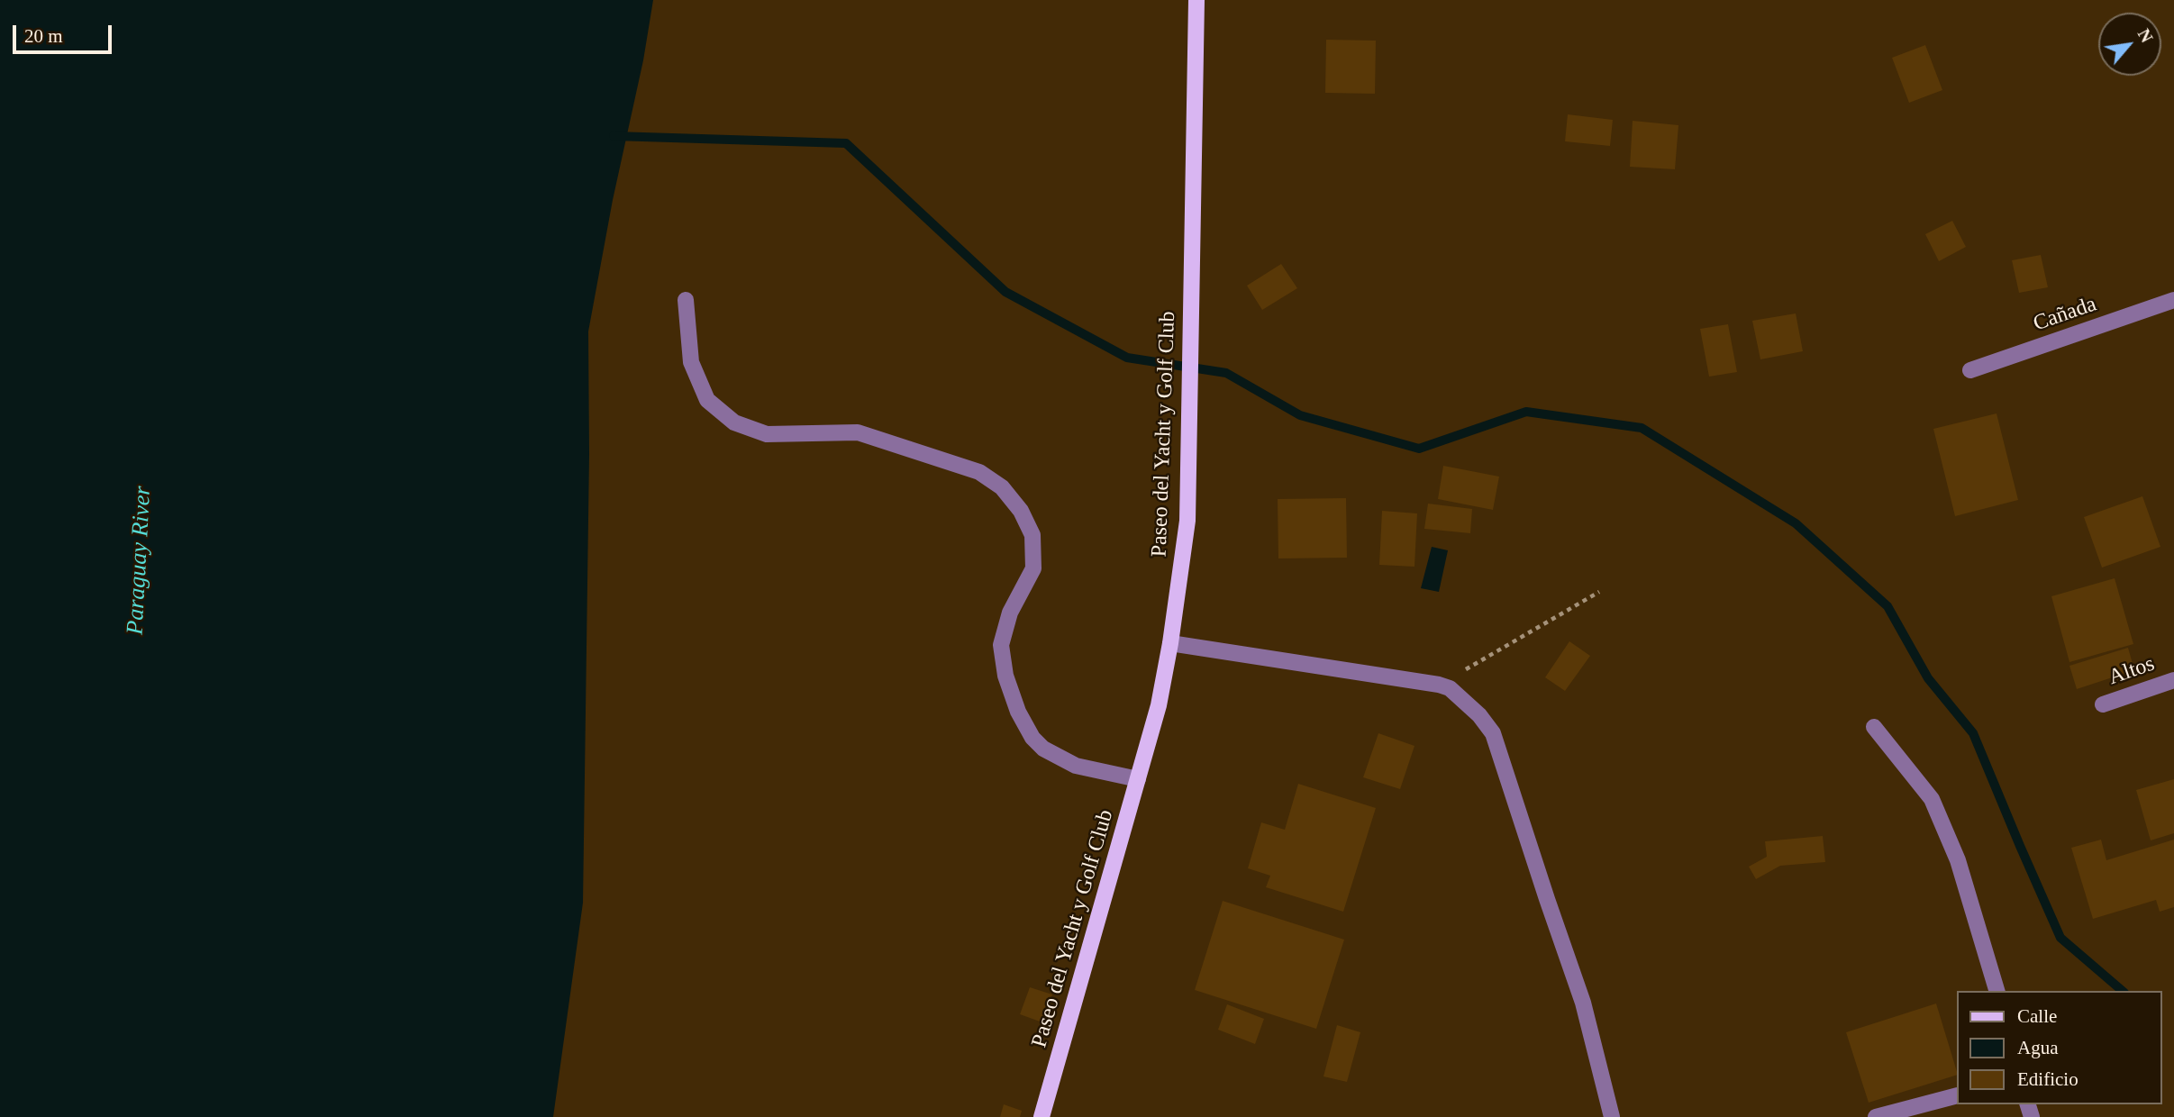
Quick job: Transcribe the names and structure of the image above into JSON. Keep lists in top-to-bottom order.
{
  "streets": {
    "main road": ["Paseo del Yacht y Golf Club"],
    "street": ["Cañada", "Altos"]
  },
  "water": ["Paraguay River"],
  "legend": ["Calle", "Agua", "Edificio"],
  "scale_bar": "20 m",
  "north": "top right"
}
